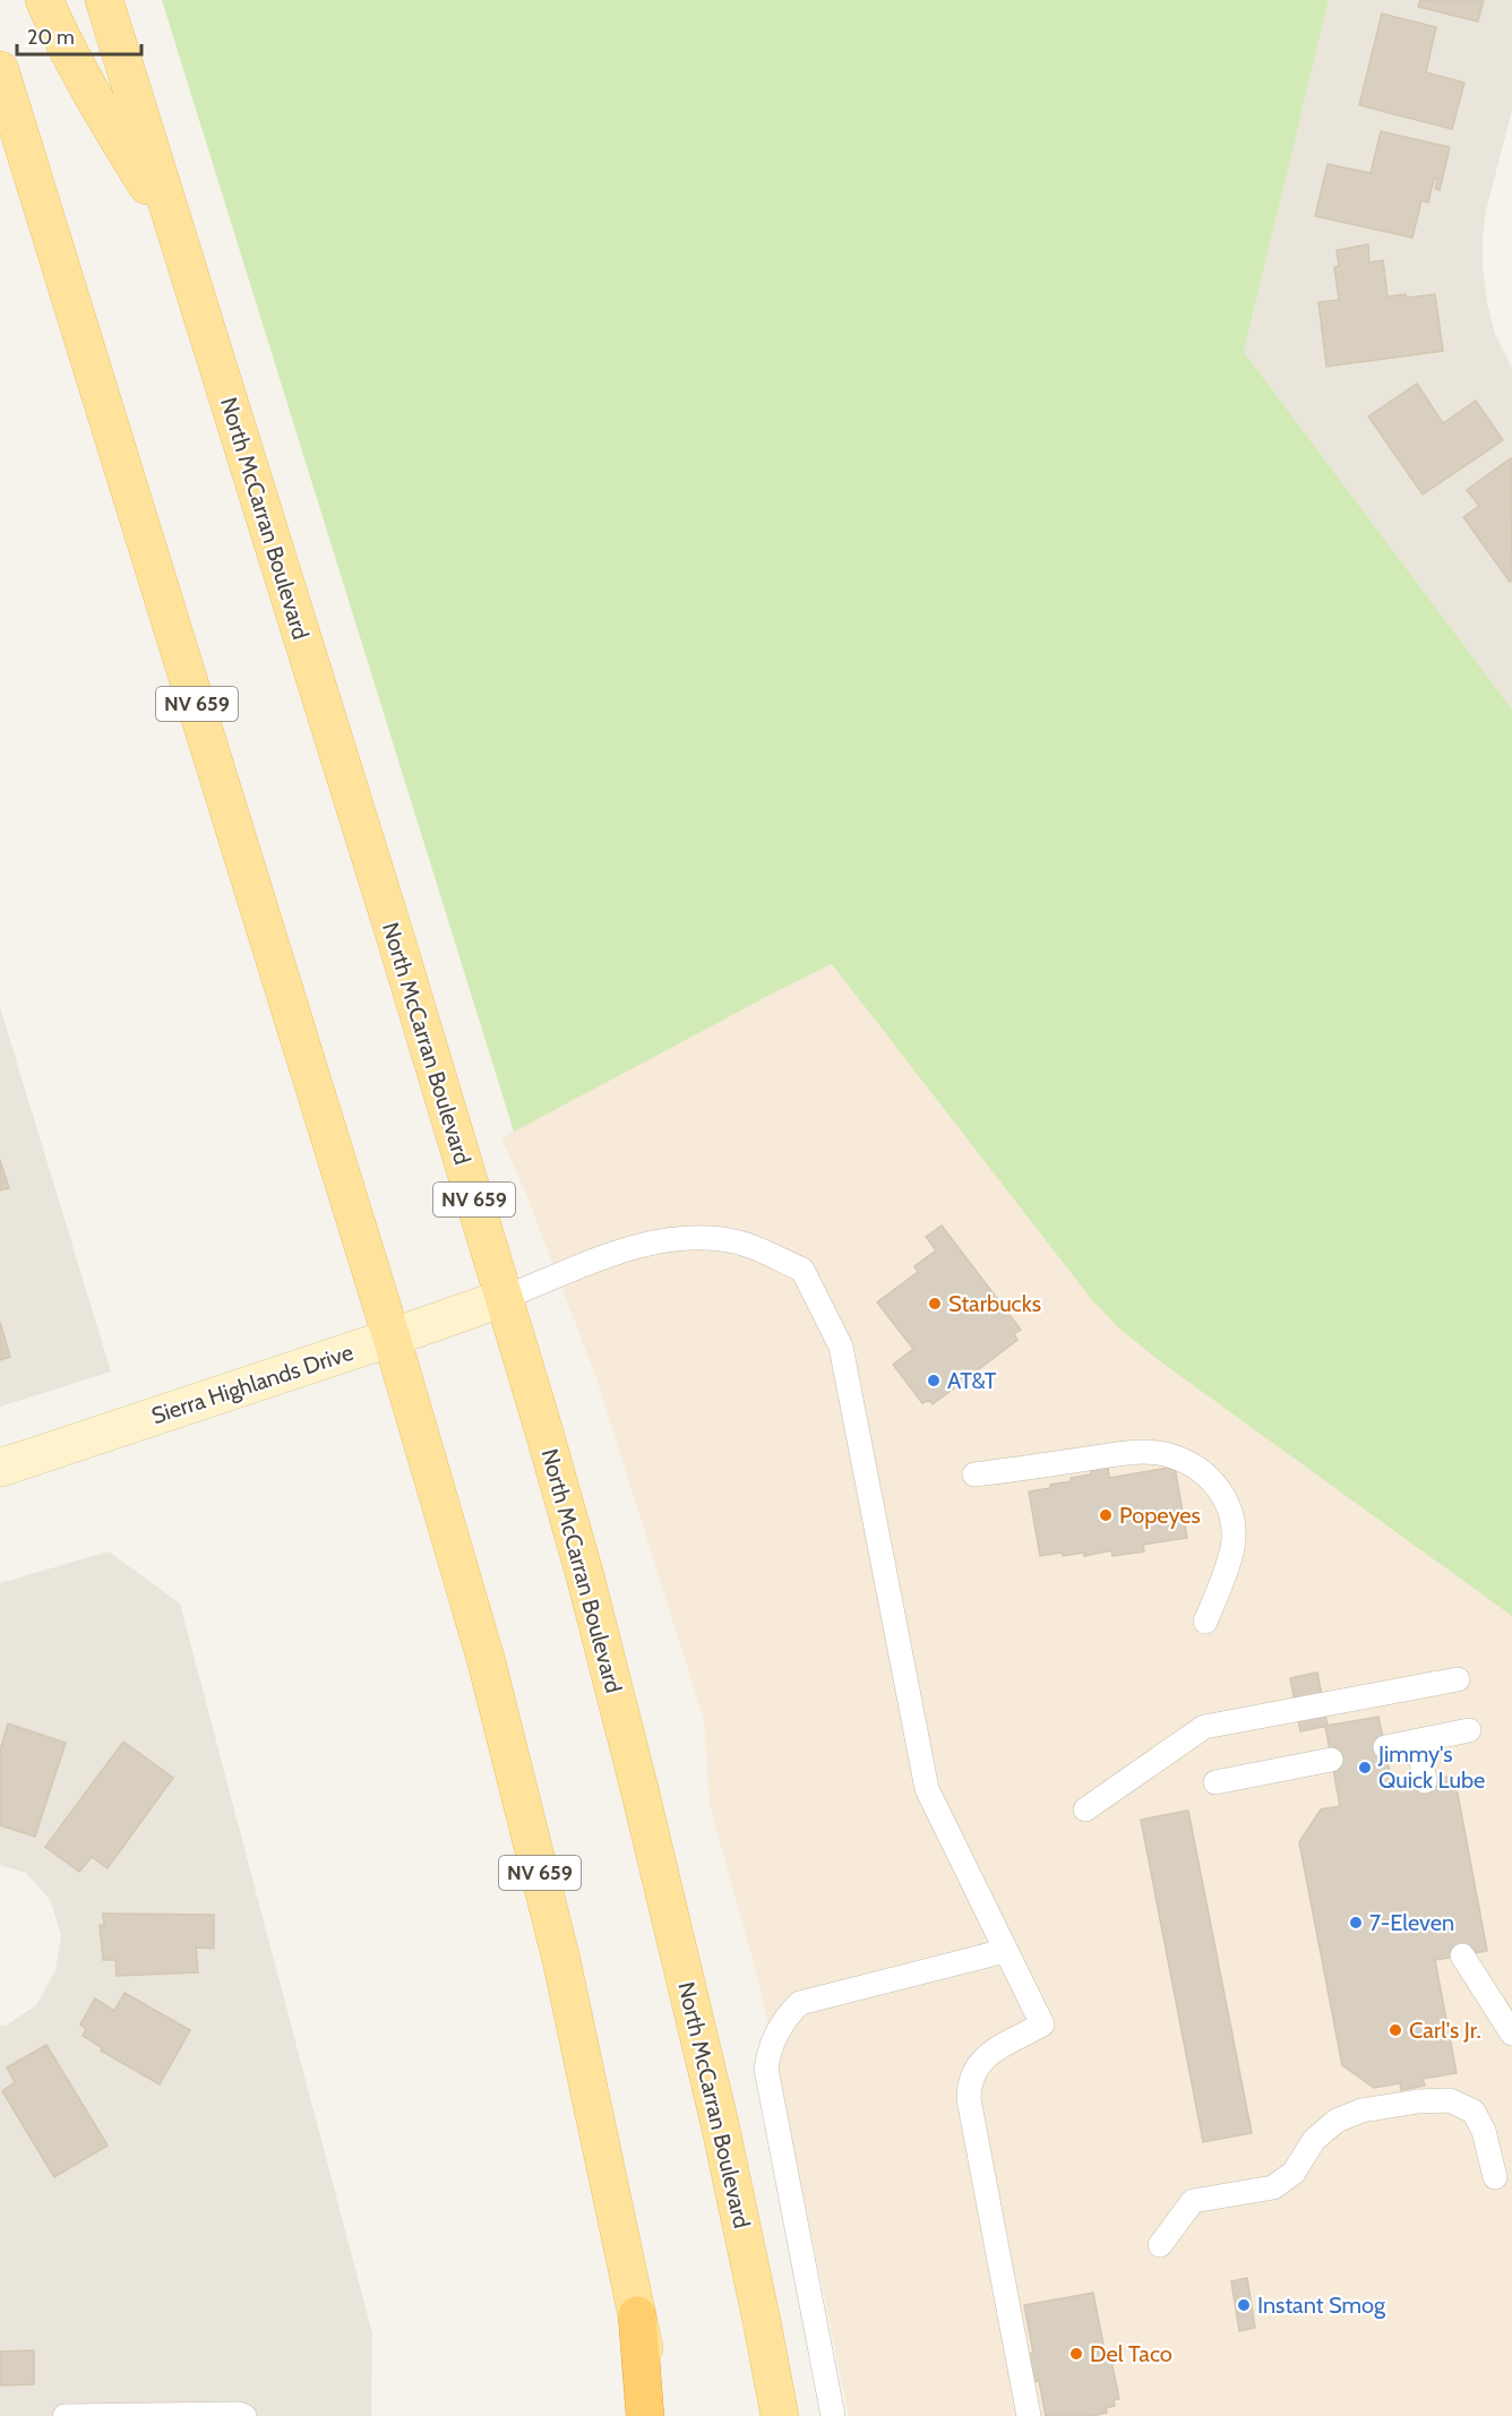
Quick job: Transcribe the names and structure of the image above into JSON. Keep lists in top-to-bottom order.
{
  "streets": {
    "main road": ["North McCarran Boulevard", "NV 659"],
    "street": ["Sierra Highlands Drive"]
  },
  "crossings": [
    ["North McCarran Boulevard", "Sierra Highlands Drive"],
    ["NV 659", "Sierra Highlands Drive"]
  ],
  "places": [
    "Starbucks",
    "AT&T",
    "Popeyes",
    "Jimmy's Quick Lube",
    "7-Eleven",
    "Carl's Jr.",
    "Instant Smog",
    "Del Taco"
  ],
  "scale_bar": "20 m"
}
